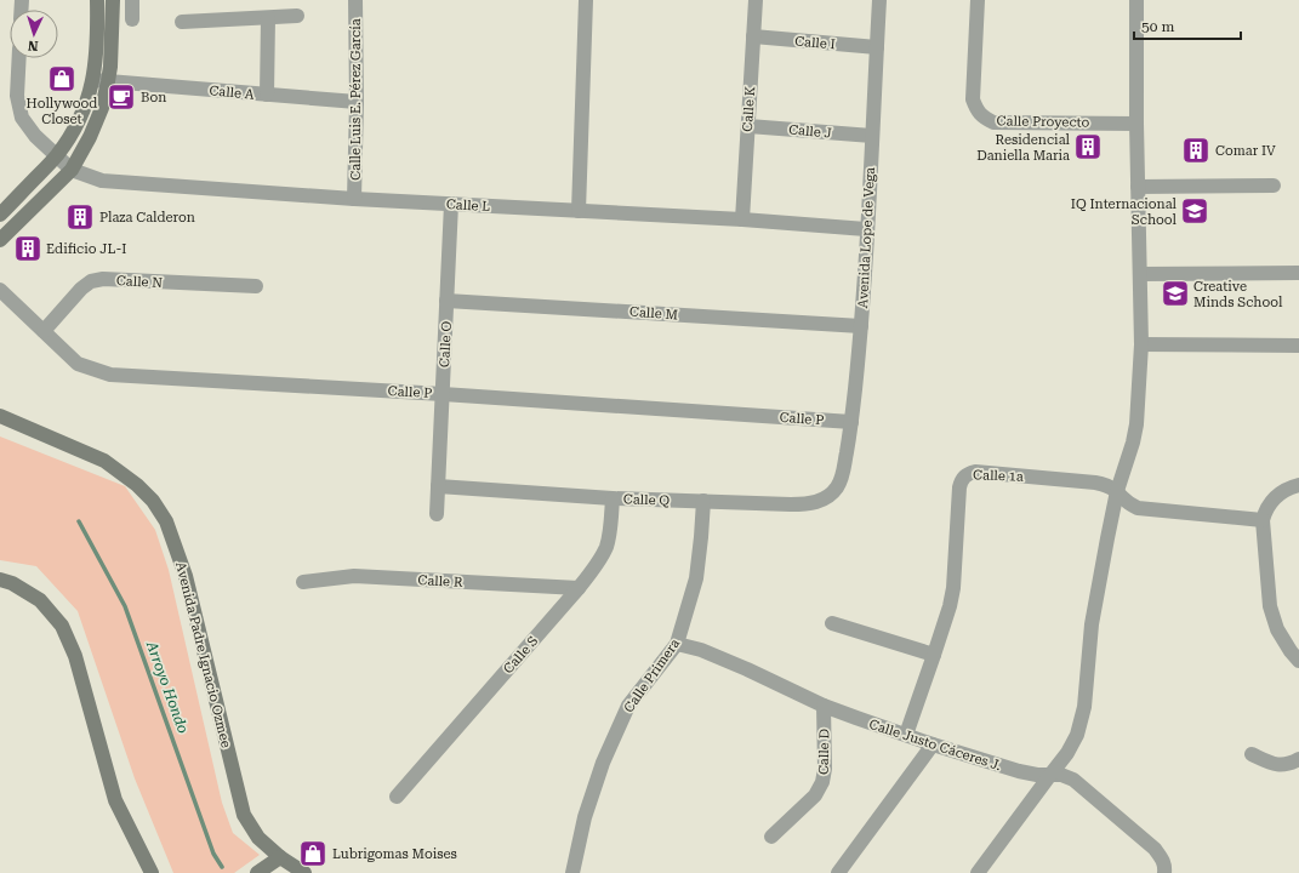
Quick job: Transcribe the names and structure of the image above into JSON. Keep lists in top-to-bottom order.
{
  "streets": {
    "street": [
      "Calle I",
      "Calle A",
      "Calle Luis E. Pérez García",
      "Calle K",
      "Calle Proyecto",
      "Calle J",
      "Calle L",
      "Avenida Lope de Vega",
      "Calle N",
      "Calle M",
      "Calle O",
      "Calle P",
      "Calle 1a",
      "Calle Q",
      "Calle R",
      "Avenida Padre Ignacio Ozmee",
      "Calle S",
      "Calle Primera",
      "Calle Justo Cáceres J.",
      "Calle D"
    ]
  },
  "crossings": [
    ["Calle I", "Calle K"],
    ["Calle I", "Avenida Lope de Vega"],
    ["Calle A", "Calle Luis E. Pérez García"],
    ["Calle Luis E. Pérez García", "Calle L"],
    ["Calle K", "Calle J"],
    ["Calle K", "Calle L"],
    ["Calle J", "Avenida Lope de Vega"],
    ["Calle L", "Avenida Lope de Vega"],
    ["Calle L", "Calle O"],
    ["Avenida Lope de Vega", "Calle M"],
    ["Avenida Lope de Vega", "Calle P"],
    ["Avenida Lope de Vega", "Calle Q"],
    ["Calle N", "Calle P"],
    ["Calle M", "Calle O"],
    ["Calle O", "Calle P"],
    ["Calle O", "Calle Q"],
    ["Calle 1a", "Calle Justo Cáceres J."],
    ["Calle Q", "Calle S"],
    ["Calle Q", "Calle Primera"],
    ["Calle R", "Calle S"],
    ["Calle Primera", "Calle Justo Cáceres J."],
    ["Calle Justo Cáceres J.", "Calle D"]
  ],
  "water": ["Arroyo Hondo"],
  "places": {
    "shop": ["Hollywood Closet", "Lubrigomas Moises"],
    "cafe": ["Bon"],
    "building": [
      "Residencial Daniella Maria",
      "Comar IV",
      "Plaza Calderon",
      "Edificio JL-I"
    ],
    "school or university": ["IQ Internacional School", "Creative Minds School"]
  },
  "scale_bar": "50 m",
  "north": "bottom"
}
